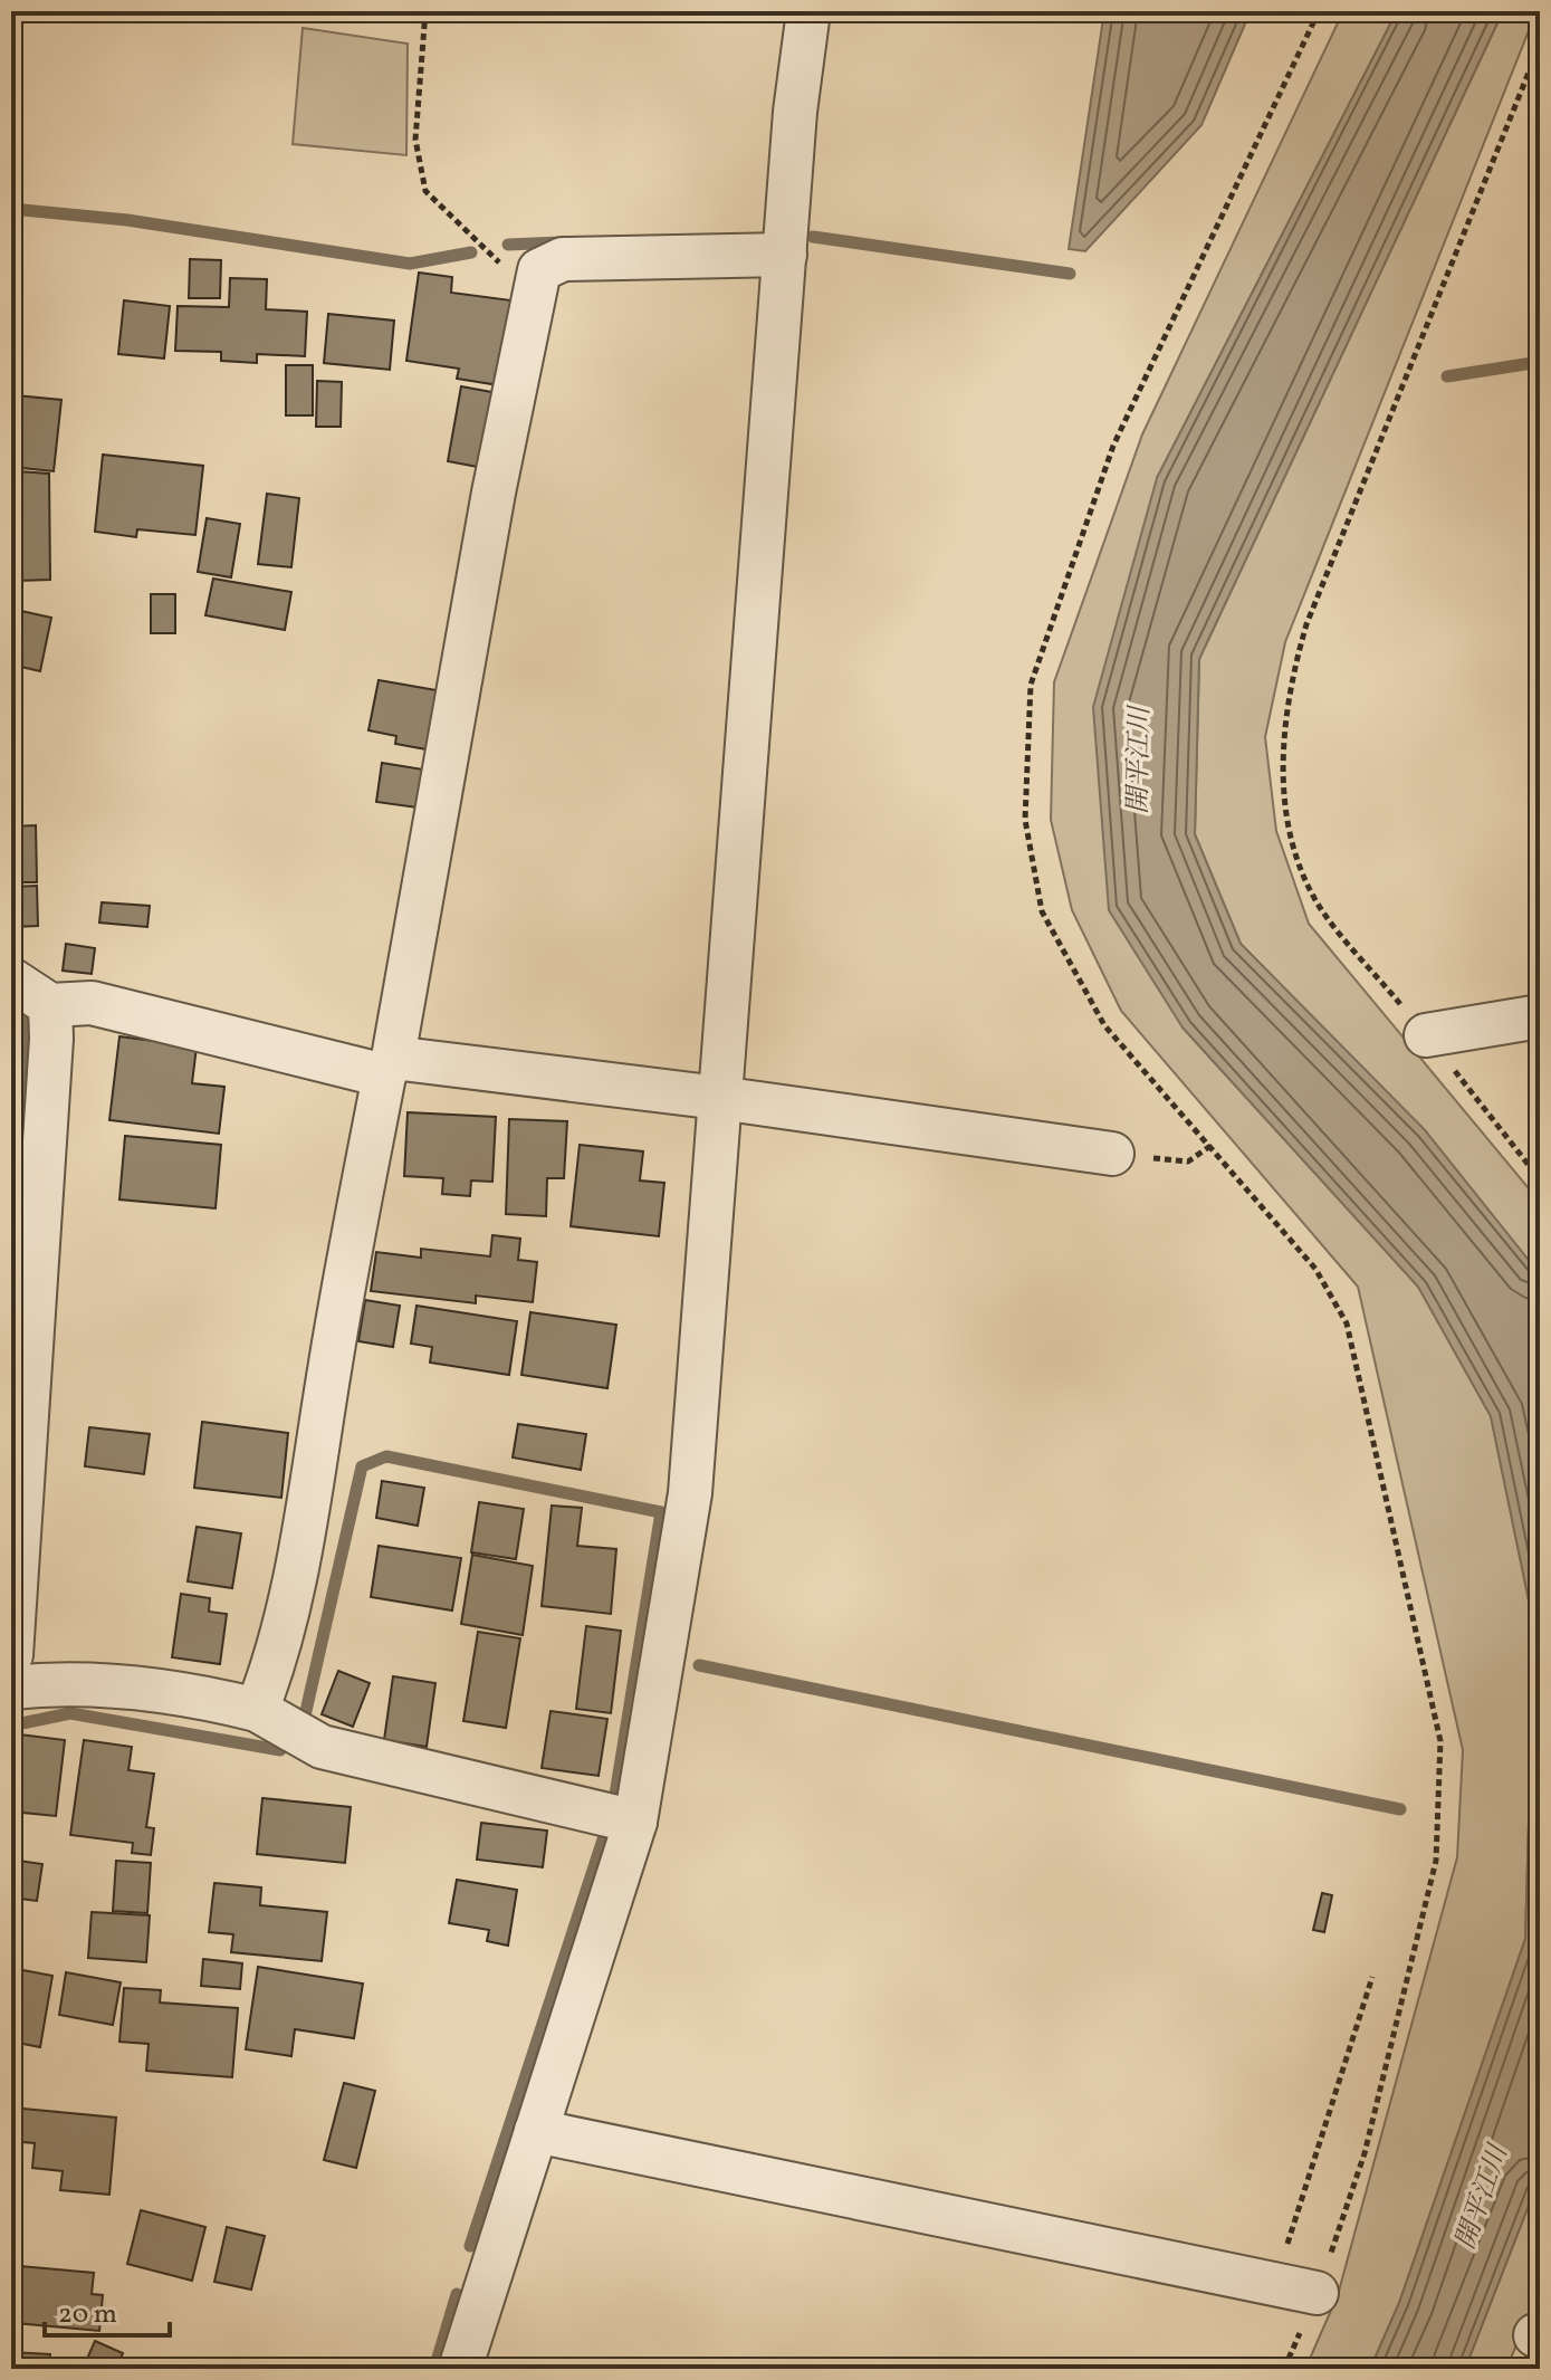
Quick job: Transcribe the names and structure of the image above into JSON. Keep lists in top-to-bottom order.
{
  "water": ["開平江川"],
  "scale_bar": "20 m"
}
